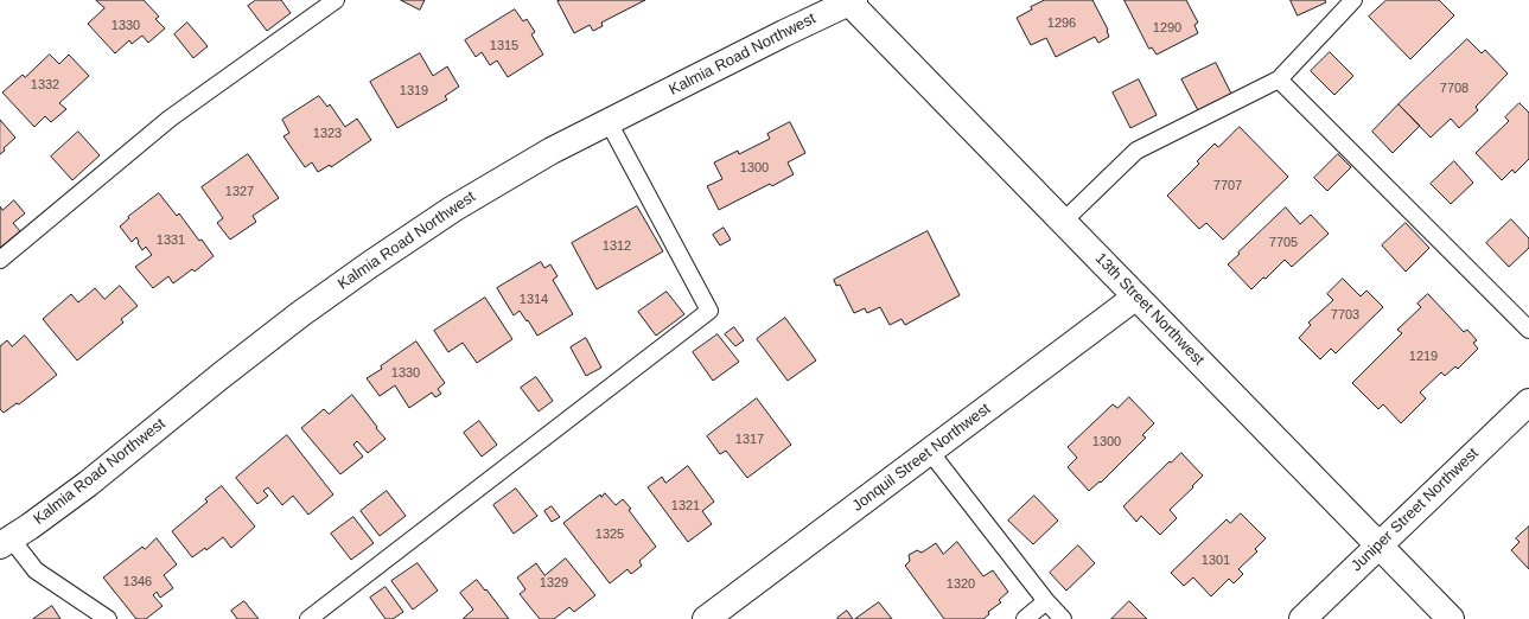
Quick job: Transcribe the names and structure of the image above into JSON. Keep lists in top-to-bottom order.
{
  "streets": {
    "street": [
      "Kalmia Road Northwest",
      "13th Street Northwest",
      "Jonquil Street Northwest",
      "Juniper Street Northwest"
    ]
  },
  "crossings": [
    ["Kalmia Road Northwest", "13th Street Northwest"],
    ["13th Street Northwest", "Jonquil Street Northwest"],
    ["13th Street Northwest", "Juniper Street Northwest"]
  ],
  "house_numbers": [
    "1296",
    "1330",
    "1290",
    "1315",
    "1332",
    "7708",
    "1319",
    "1323",
    "1300",
    "7707",
    "1327",
    "1331",
    "7705",
    "1312",
    "1314",
    "7703",
    "1219",
    "1330",
    "1317",
    "1300",
    "1321",
    "1325",
    "1301",
    "1346",
    "1329",
    "1320"
  ]
}
